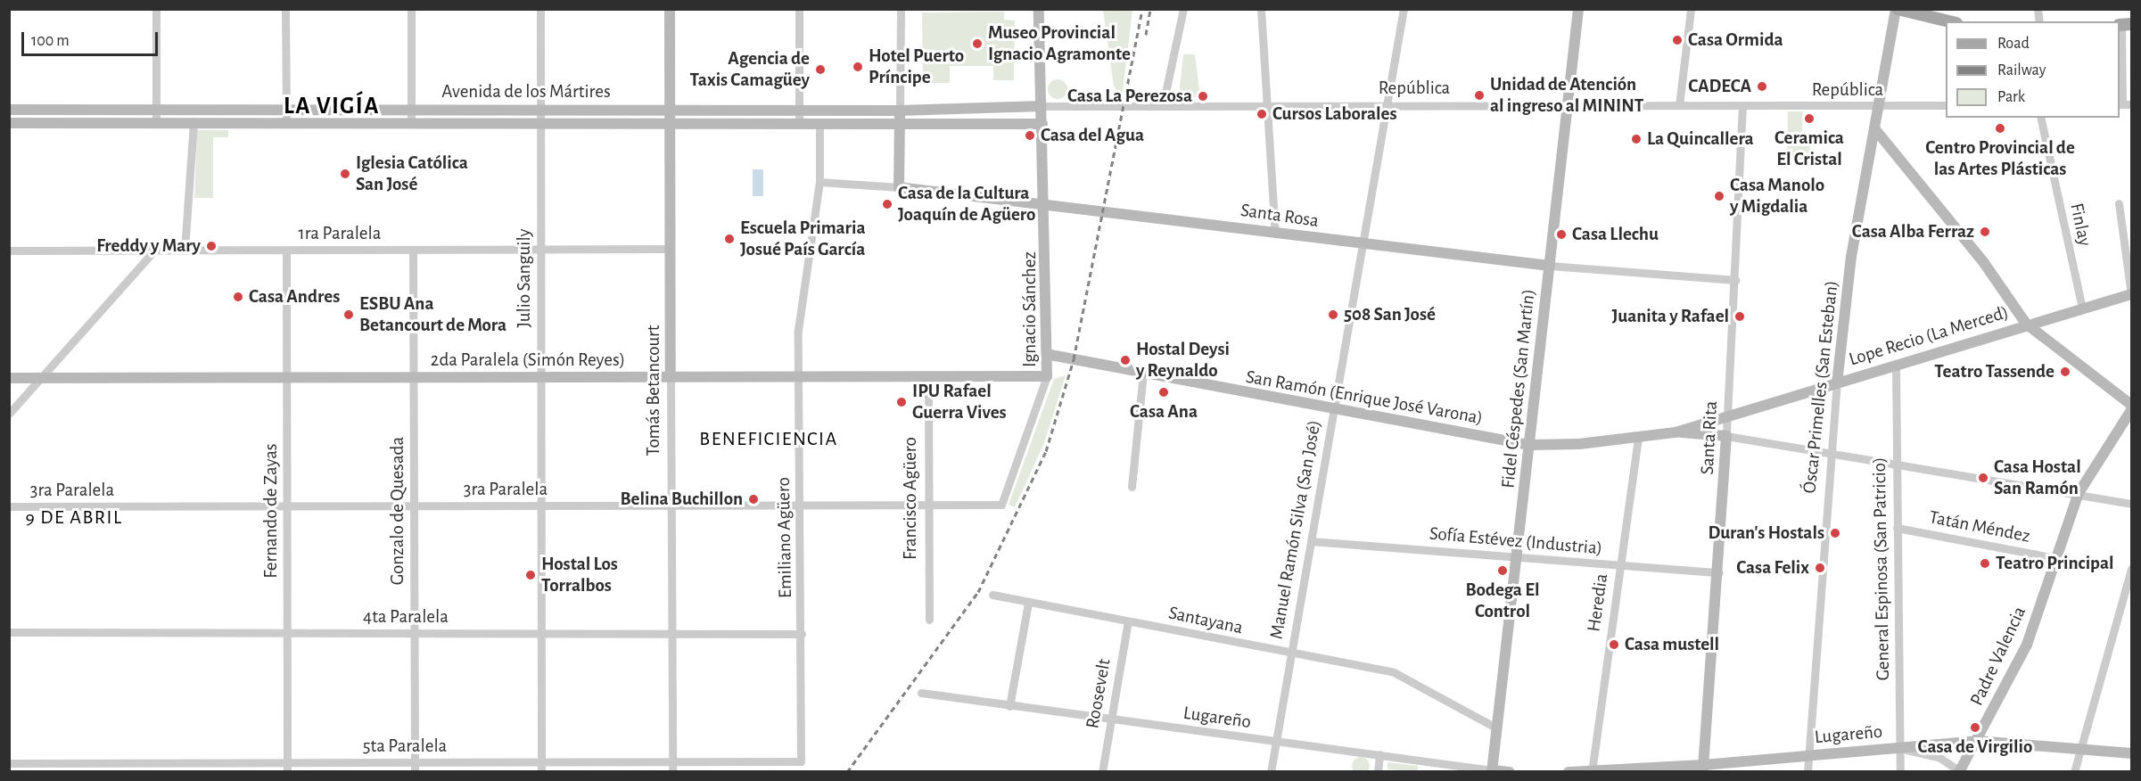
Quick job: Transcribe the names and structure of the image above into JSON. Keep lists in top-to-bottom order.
{
  "streets": {
    "main road": [
      "Avenida de los Mártires",
      "Santa Rosa",
      "Ignacio Sánchez",
      "Lope Recio (La Merced)",
      "2da Paralela (Simón Reyes)",
      "Óscar Primelles (San Esteban)",
      "Fidel Céspedes (San Martín)",
      "Tomás Betancourt",
      "San Ramón (Enrique José Varona)",
      "Santa Rita",
      "Padre Valencia",
      "Lugareño"
    ],
    "street": [
      "República",
      "Finlay",
      "1ra Paralela",
      "Julio Sanguily",
      "3ra Paralela",
      "Francisco Agüero",
      "Fernando de Zayas",
      "Gonzalo de Quesada",
      "Tatán Méndez",
      "Manuel Ramón Silva (San José)",
      "Emiliano Agüero",
      "Sofía Estévez (Industria)",
      "General Espinosa (San Patricio)",
      "Heredia",
      "4ta Paralela",
      "Santayana",
      "Roosevelt",
      "5ta Paralela"
    ]
  },
  "crossings": [
    ["República", "Avenida de los Mártires"],
    ["República", "Ignacio Sánchez"],
    ["República", "Óscar Primelles (San Esteban)"],
    ["República", "Fidel Céspedes (San Martín)"],
    ["República", "Santa Rita"],
    ["República", "Manuel Ramón Silva (San José)"],
    ["Avenida de los Mártires", "Julio Sanguily"],
    ["Avenida de los Mártires", "Ignacio Sánchez"],
    ["Avenida de los Mártires", "Tomás Betancourt"],
    ["Avenida de los Mártires", "Emiliano Agüero"],
    ["Santa Rosa", "Ignacio Sánchez"],
    ["Santa Rosa", "Fidel Céspedes (San Martín)"],
    ["Santa Rosa", "Santa Rita"],
    ["Santa Rosa", "Manuel Ramón Silva (San José)"],
    ["Santa Rosa", "Emiliano Agüero"],
    ["Finlay", "Lope Recio (La Merced)"],
    ["1ra Paralela", "Julio Sanguily"],
    ["1ra Paralela", "Tomás Betancourt"],
    ["1ra Paralela", "Fernando de Zayas"],
    ["1ra Paralela", "Gonzalo de Quesada"],
    ["Julio Sanguily", "2da Paralela (Simón Reyes)"],
    ["Julio Sanguily", "3ra Paralela"],
    ["Julio Sanguily", "4ta Paralela"],
    ["Julio Sanguily", "5ta Paralela"],
    ["Ignacio Sánchez", "2da Paralela (Simón Reyes)"],
    ["Ignacio Sánchez", "San Ramón (Enrique José Varona)"],
    ["Ignacio Sánchez", "3ra Paralela"],
    ["Lope Recio (La Merced)", "Óscar Primelles (San Esteban)"],
    ["Lope Recio (La Merced)", "San Ramón (Enrique José Varona)"],
    ["Lope Recio (La Merced)", "Santa Rita"],
    ["Lope Recio (La Merced)", "General Espinosa (San Patricio)"],
    ["2da Paralela (Simón Reyes)", "Tomás Betancourt"],
    ["2da Paralela (Simón Reyes)", "Francisco Agüero"],
    ["2da Paralela (Simón Reyes)", "Fernando de Zayas"],
    ["2da Paralela (Simón Reyes)", "Gonzalo de Quesada"],
    ["2da Paralela (Simón Reyes)", "Emiliano Agüero"],
    ["Óscar Primelles (San Esteban)", "Lugareño"],
    ["Fidel Céspedes (San Martín)", "San Ramón (Enrique José Varona)"],
    ["Fidel Céspedes (San Martín)", "Sofía Estévez (Industria)"],
    ["Fidel Céspedes (San Martín)", "Santayana"],
    ["Fidel Céspedes (San Martín)", "Lugareño"],
    ["Tomás Betancourt", "3ra Paralela"],
    ["Tomás Betancourt", "4ta Paralela"],
    ["Tomás Betancourt", "5ta Paralela"],
    ["San Ramón (Enrique José Varona)", "Manuel Ramón Silva (San José)"],
    ["San Ramón (Enrique José Varona)", "Heredia"],
    ["Santa Rita", "Sofía Estévez (Industria)"],
    ["Santa Rita", "Lugareño"],
    ["3ra Paralela", "Francisco Agüero"],
    ["3ra Paralela", "Fernando de Zayas"],
    ["3ra Paralela", "Gonzalo de Quesada"],
    ["3ra Paralela", "Emiliano Agüero"],
    ["Fernando de Zayas", "4ta Paralela"],
    ["Fernando de Zayas", "5ta Paralela"],
    ["Gonzalo de Quesada", "4ta Paralela"],
    ["Gonzalo de Quesada", "5ta Paralela"],
    ["Tatán Méndez", "General Espinosa (San Patricio)"],
    ["Tatán Méndez", "Padre Valencia"],
    ["Manuel Ramón Silva (San José)", "Sofía Estévez (Industria)"],
    ["Manuel Ramón Silva (San José)", "Santayana"],
    ["Manuel Ramón Silva (San José)", "Lugareño"],
    ["Emiliano Agüero", "4ta Paralela"],
    ["Emiliano Agüero", "5ta Paralela"],
    ["Sofía Estévez (Industria)", "Heredia"],
    ["General Espinosa (San Patricio)", "Lugareño"],
    ["Heredia", "Lugareño"],
    ["Santayana", "Roosevelt"],
    ["Padre Valencia", "Lugareño"],
    ["Roosevelt", "Lugareño"]
  ],
  "districts": ["LA VIGÍA", "BENEFICIENCIA", "9 DE ABRIL"],
  "places": [
    "Casa Ormida",
    "Museo Provincial Ignacio Agramonte",
    "Hotel Puerto Príncipe",
    "Agencia de Taxis Camagüey",
    "CADECA",
    "Unidad de Atención al ingreso al MININT",
    "Casa La Perezosa",
    "Cursos Laborales",
    "Ceramica El Cristal",
    "Centro Provincial de las Artes Plásticas",
    "Casa del Agua",
    "La Quincallera",
    "Iglesia Católica San José",
    "Casa Manolo y Migdalia",
    "Casa de la Cultura Joaquín de Agüero",
    "Casa Alba Ferraz",
    "Casa Llechu",
    "Escuela Primaria Josué País García",
    "Freddy y Mary",
    "Casa Andres",
    "ESBU Ana Betancourt de Mora",
    "508 San José",
    "Juanita y Rafael",
    "Hostal Deysi y Reynaldo",
    "Teatro Tassende",
    "Casa Ana",
    "IPU Rafael Guerra Vives",
    "Casa Hostal San Ramón",
    "Belina Buchillon",
    "Duran's Hostals",
    "Teatro Principal",
    "Casa Felix",
    "Bodega El Control",
    "Hostal Los Torralbos",
    "Casa mustell",
    "Casa de Virgilio"
  ],
  "legend": ["Road", "Railway", "Park"],
  "scale_bar": "100 m"
}
